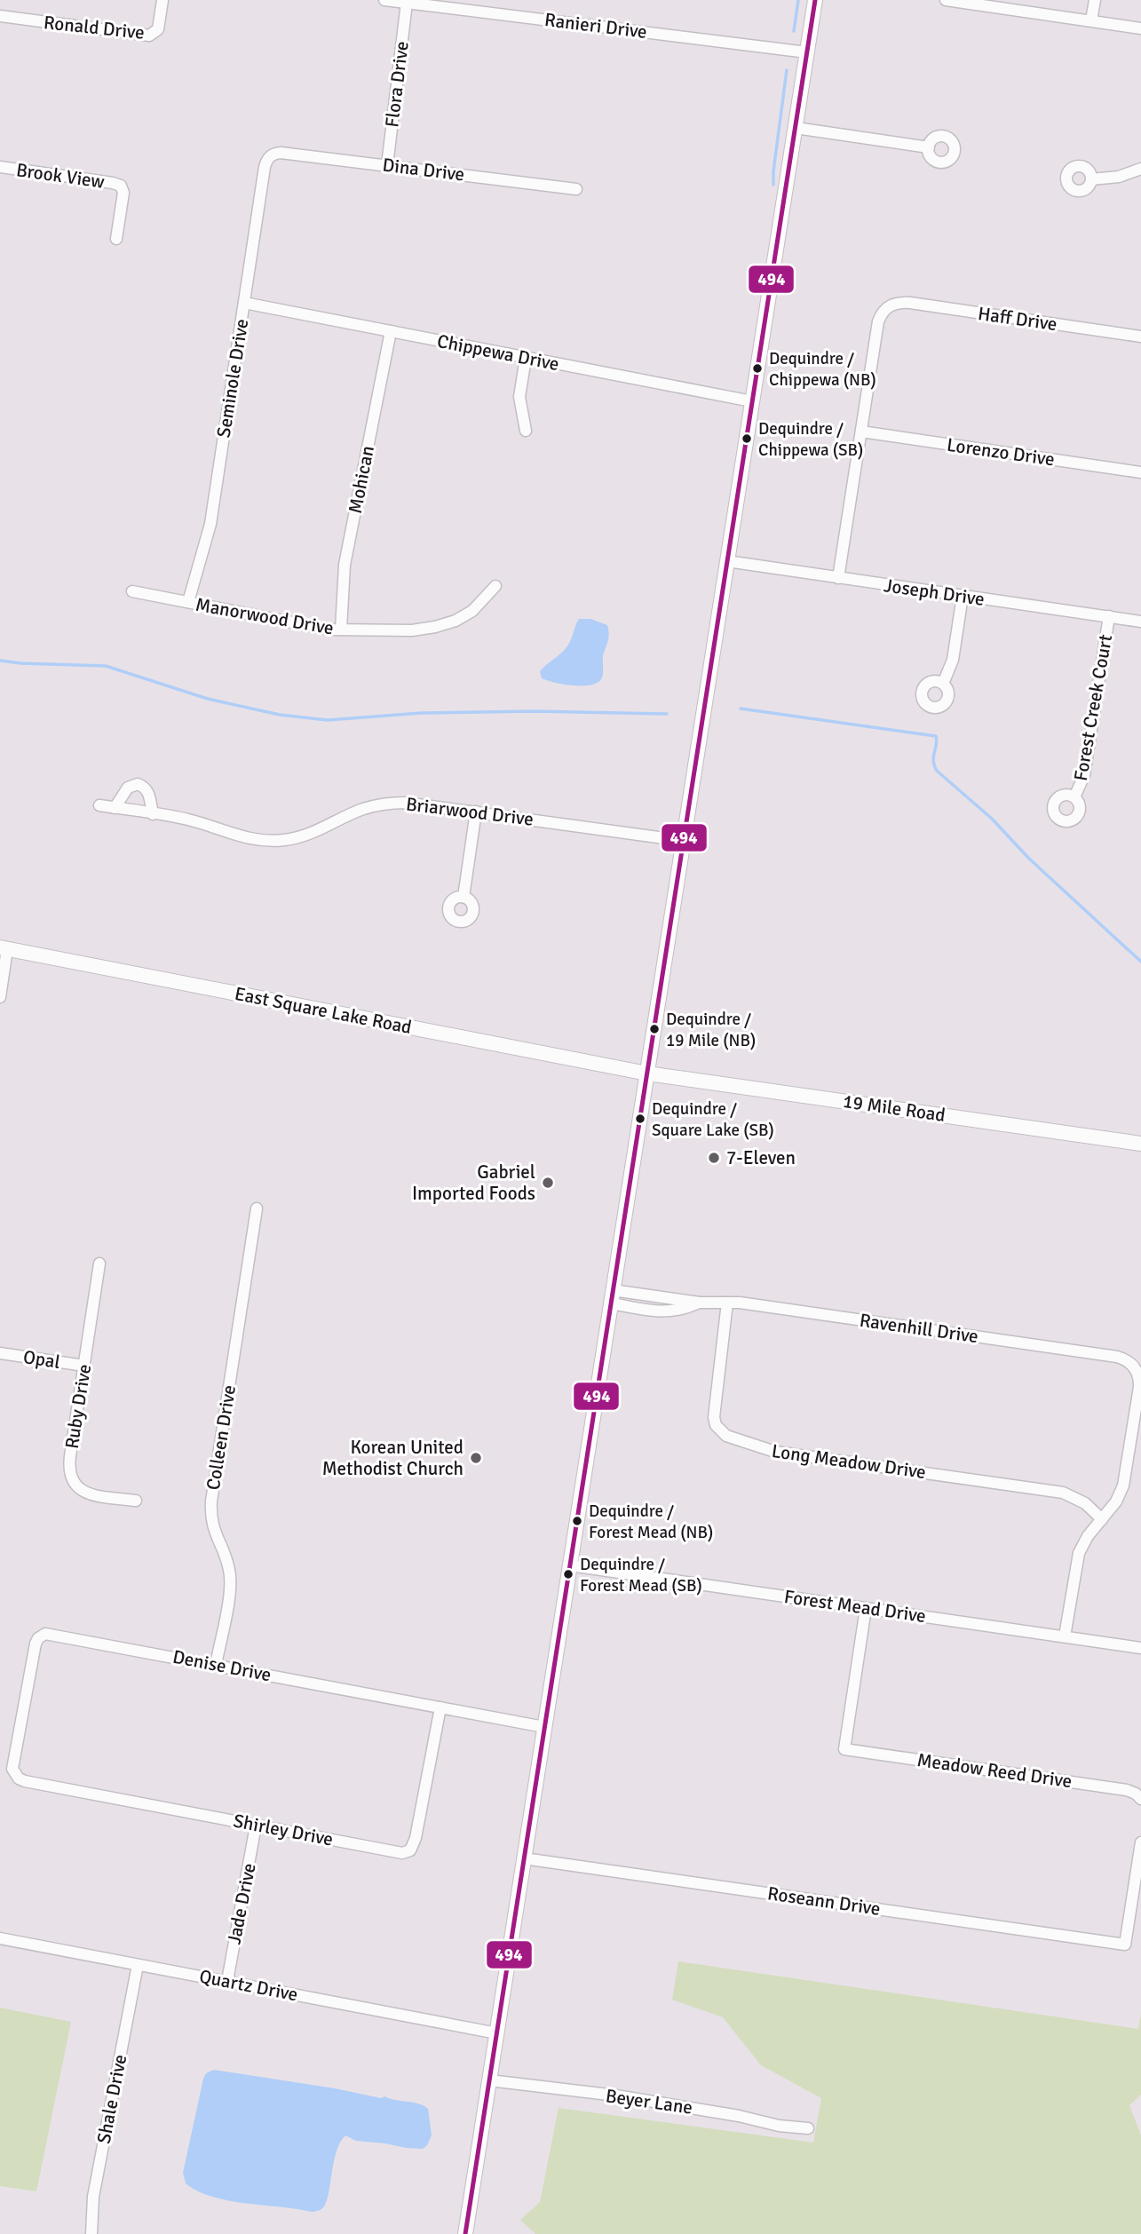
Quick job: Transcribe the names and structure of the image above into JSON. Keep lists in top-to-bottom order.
{
  "streets": {
    "main road": ["East Square Lake Road", "19 Mile Road"],
    "street": [
      "Ranieri Drive",
      "Ronald Drive",
      "Flora Drive",
      "Dina Drive",
      "Brook View",
      "Haff Drive",
      "Chippewa Drive",
      "Seminole Drive",
      "Lorenzo Drive",
      "Mohican",
      "Joseph Drive",
      "Manorwood Drive",
      "Forest Creek Court",
      "Briarwood Drive",
      "Ravenhill Drive",
      "Opal",
      "Ruby Drive",
      "Colleen Drive",
      "Long Meadow Drive",
      "Forest Mead Drive",
      "Denise Drive",
      "Meadow Reed Drive",
      "Shirley Drive",
      "Roseann Drive",
      "Jade Drive",
      "Quartz Drive",
      "Shale Drive",
      "Beyer Lane"
    ]
  },
  "crossings": [
    ["Ranieri Drive", "Flora Drive"],
    ["Flora Drive", "Dina Drive"],
    ["Dina Drive", "Seminole Drive"],
    ["Haff Drive", "Lorenzo Drive"],
    ["Chippewa Drive", "Seminole Drive"],
    ["Chippewa Drive", "Mohican"],
    ["Seminole Drive", "Manorwood Drive"],
    ["Mohican", "Manorwood Drive"],
    ["Joseph Drive", "Forest Creek Court"],
    ["East Square Lake Road", "19 Mile Road"],
    ["Ravenhill Drive", "Long Meadow Drive"],
    ["Opal", "Ruby Drive"],
    ["Colleen Drive", "Denise Drive"],
    ["Forest Mead Drive", "Meadow Reed Drive"],
    ["Denise Drive", "Shirley Drive"],
    ["Shirley Drive", "Jade Drive"],
    ["Jade Drive", "Quartz Drive"],
    ["Quartz Drive", "Shale Drive"]
  ],
  "places": [
    "Dequindre / Chippewa (NB)",
    "Dequindre / Chippewa (SB)",
    "Dequindre / 19 Mile (NB)",
    "Dequindre / Square Lake (SB)",
    "7-Eleven",
    "Gabriel Imported Foods",
    "Korean United Methodist Church",
    "Dequindre / Forest Mead (NB)",
    "Dequindre / Forest Mead (SB)"
  ],
  "lines": ["transit line 494"]
}
